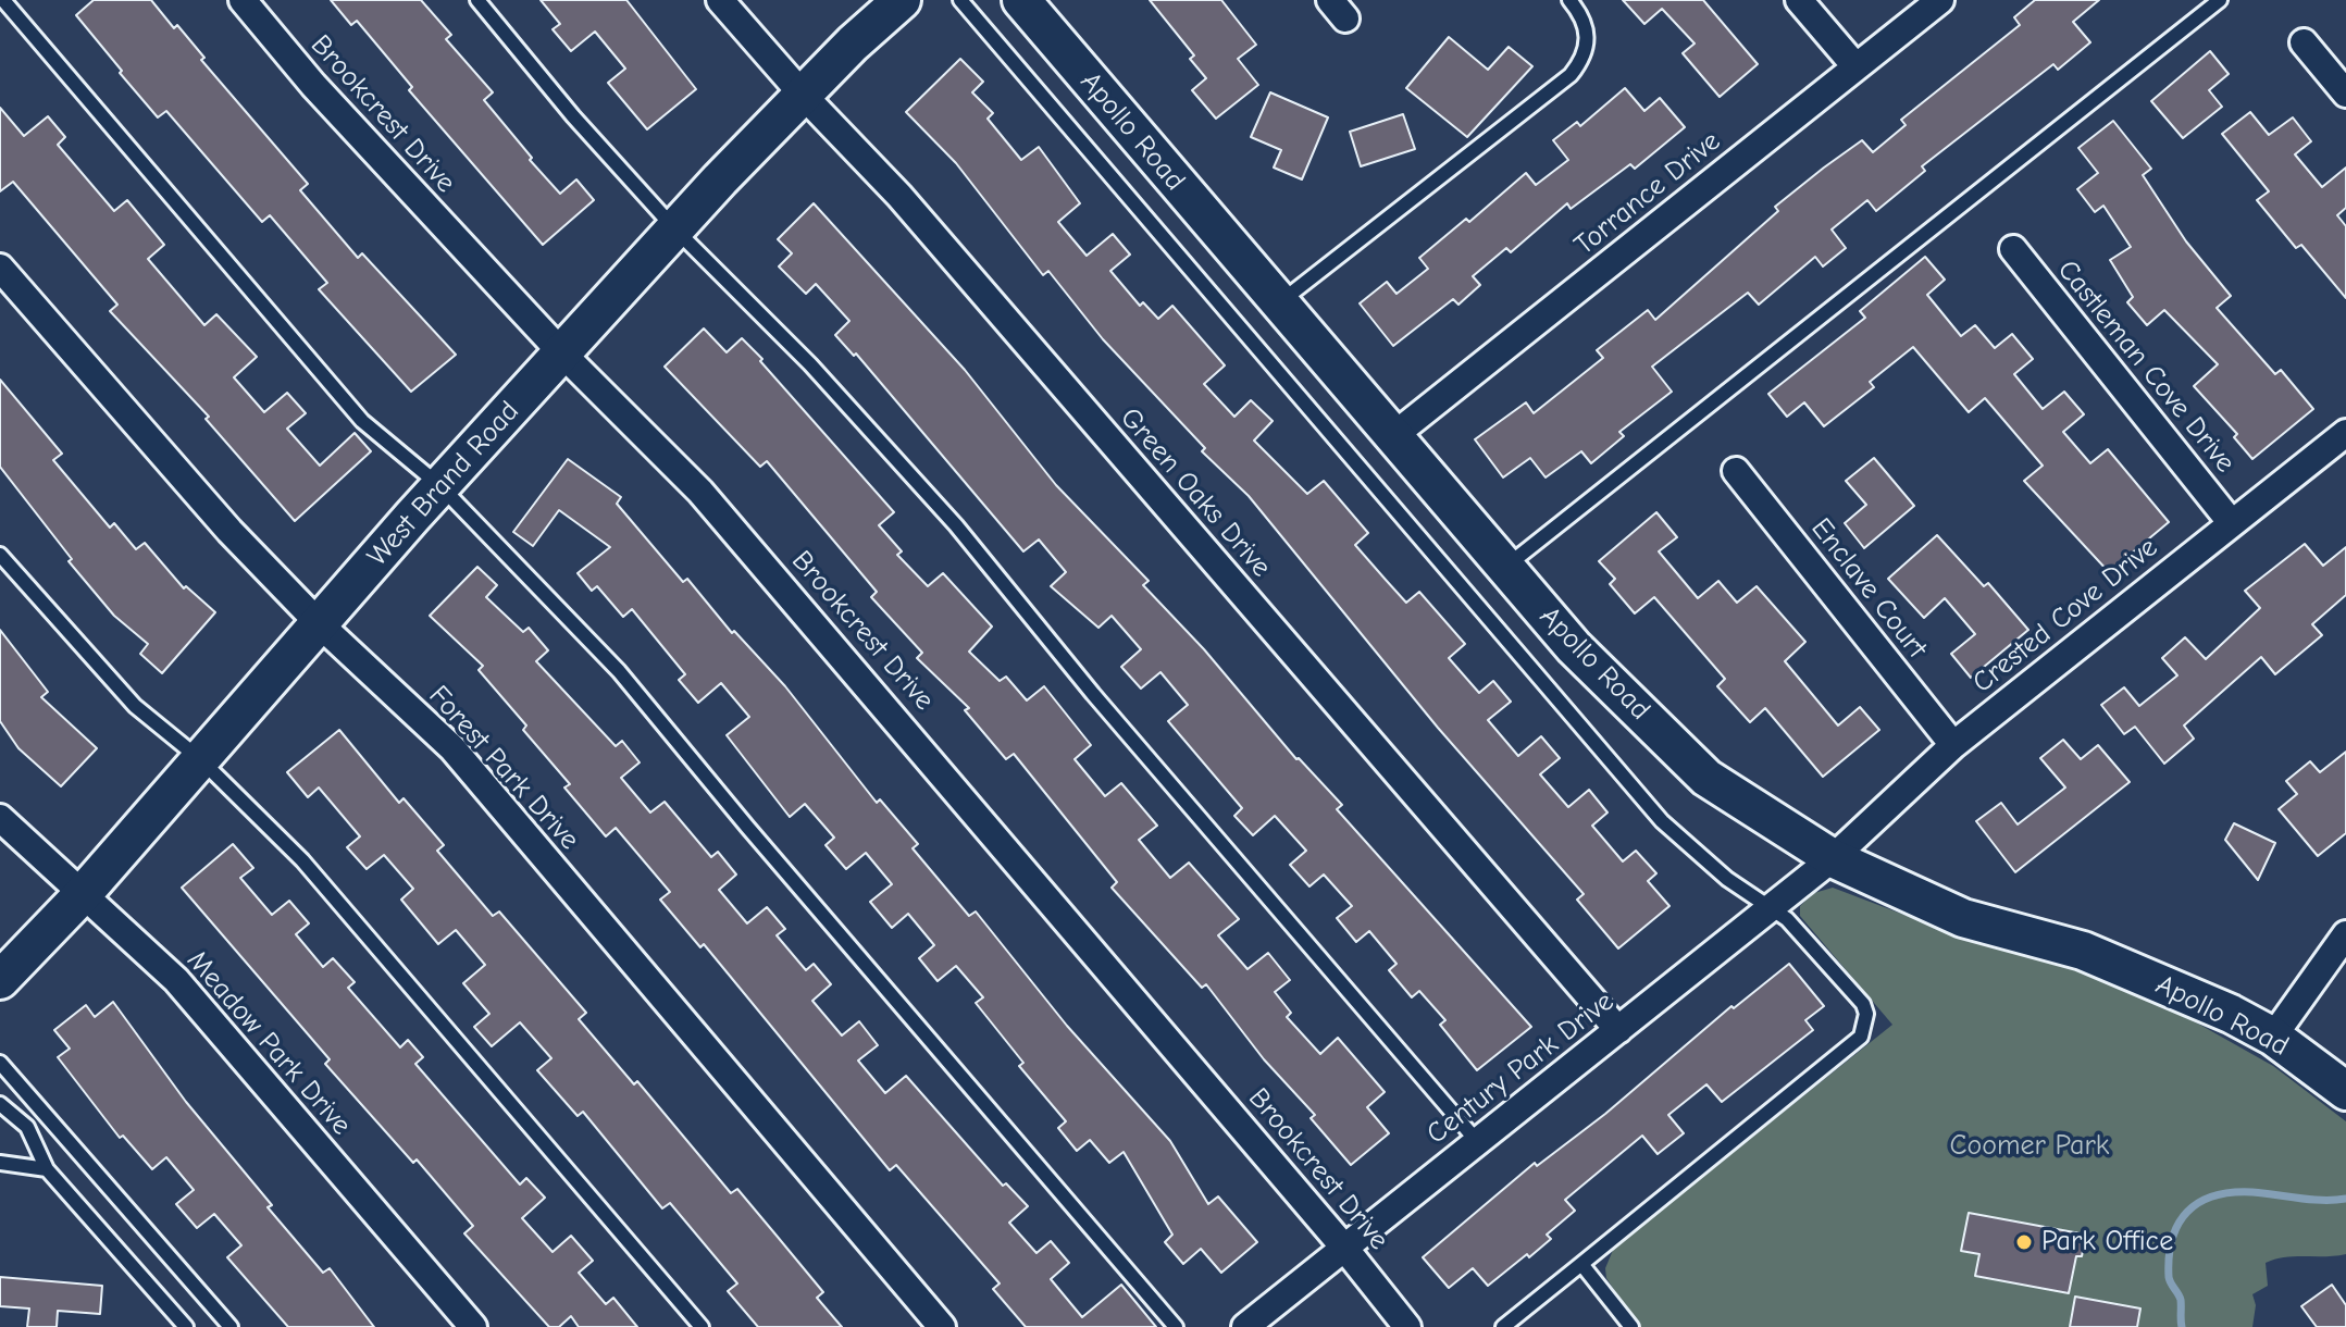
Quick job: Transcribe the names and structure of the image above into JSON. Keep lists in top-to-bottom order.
{
  "streets": {
    "street": [
      "Brookcrest Drive",
      "Apollo Road",
      "Torrance Drive",
      "Castleman Cove Drive",
      "West Brand Road",
      "Green Oaks Drive",
      "Enclave Court",
      "Crested Cove Drive",
      "Forest Park Drive",
      "Meadow Park Drive",
      "Century Park Drive"
    ]
  },
  "crossings": [
    ["Brookcrest Drive", "West Brand Road"],
    ["Brookcrest Drive", "Century Park Drive"],
    ["Apollo Road", "Torrance Drive"],
    ["Apollo Road", "Crested Cove Drive"],
    ["Apollo Road", "Century Park Drive"],
    ["Castleman Cove Drive", "Crested Cove Drive"],
    ["West Brand Road", "Green Oaks Drive"],
    ["West Brand Road", "Forest Park Drive"],
    ["West Brand Road", "Meadow Park Drive"],
    ["Green Oaks Drive", "Century Park Drive"],
    ["Enclave Court", "Crested Cove Drive"],
    ["Crested Cove Drive", "Century Park Drive"]
  ],
  "parks": ["Coomer Park"],
  "places": ["Park Office"]
}
